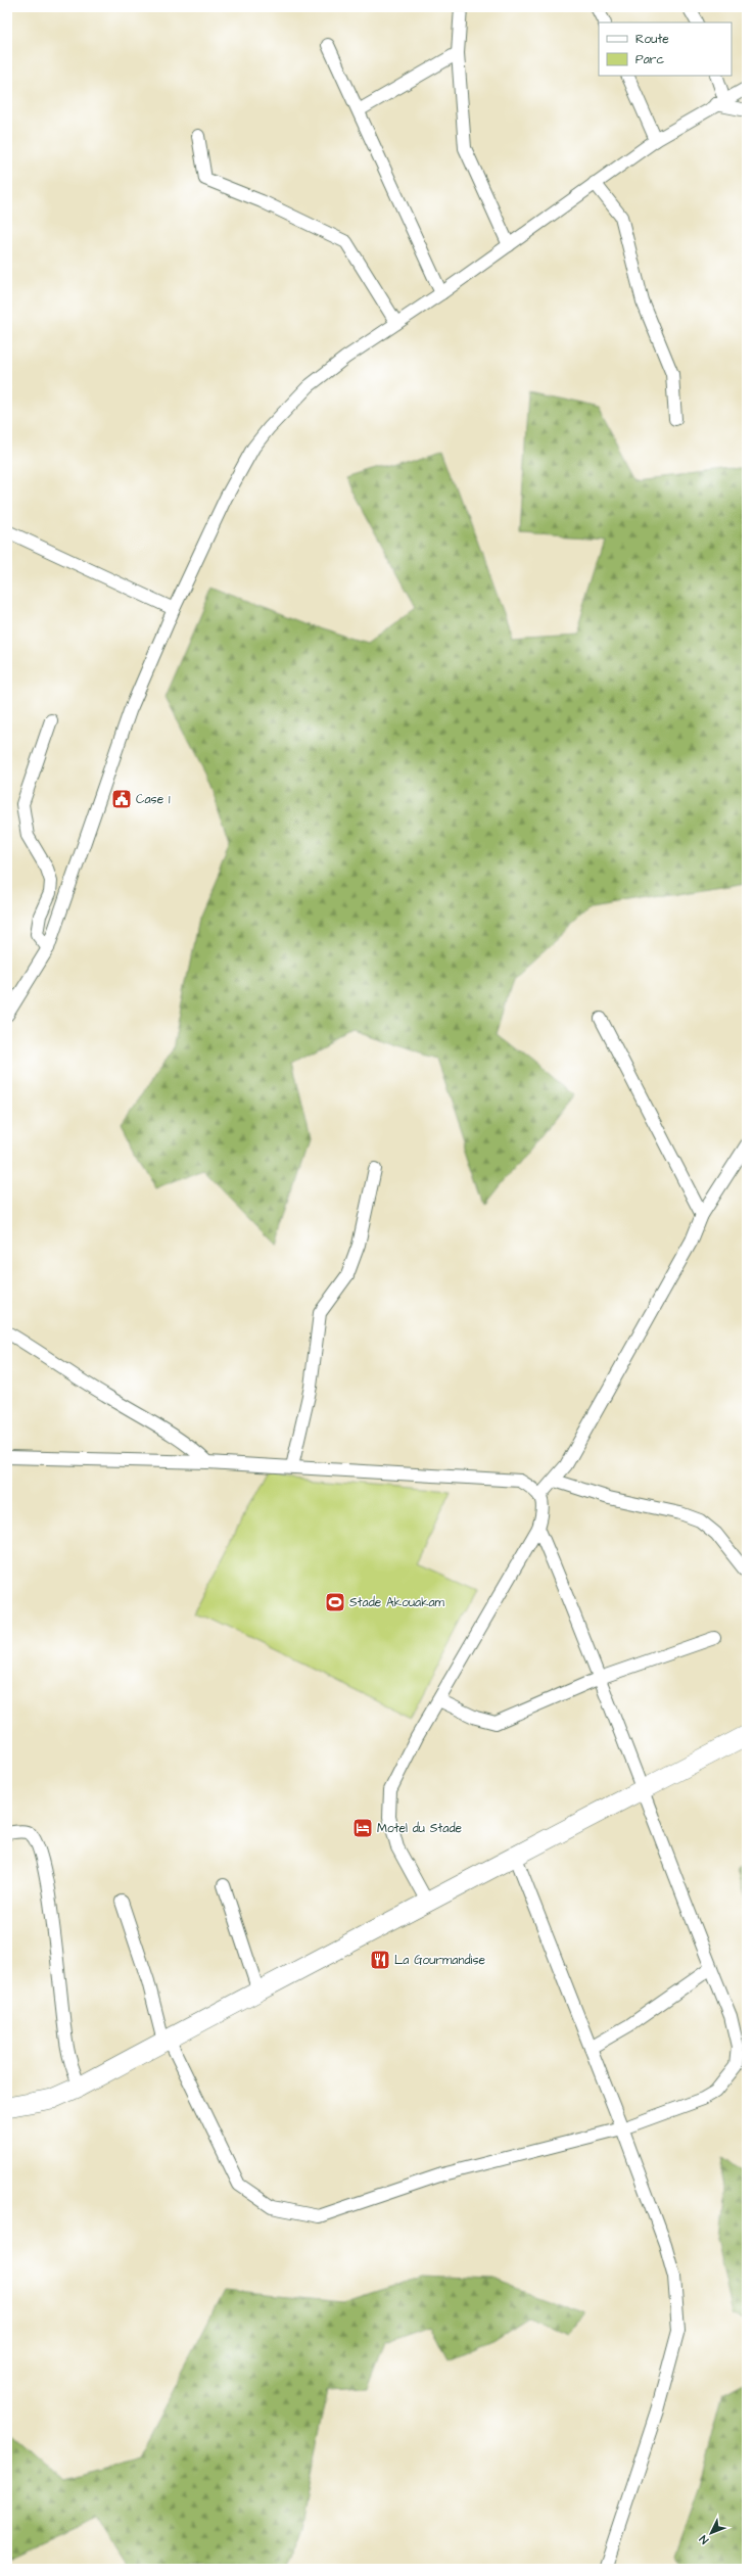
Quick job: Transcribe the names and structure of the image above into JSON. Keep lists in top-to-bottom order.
{
  "places": {
    "public building": ["Case 1"],
    "sports": ["Stade Akouakam"],
    "hotel": ["Motel du Stade"],
    "restaurant": ["La Gourmandise"]
  },
  "legend": ["Route", "Parc"],
  "north": "bottom left"
}
